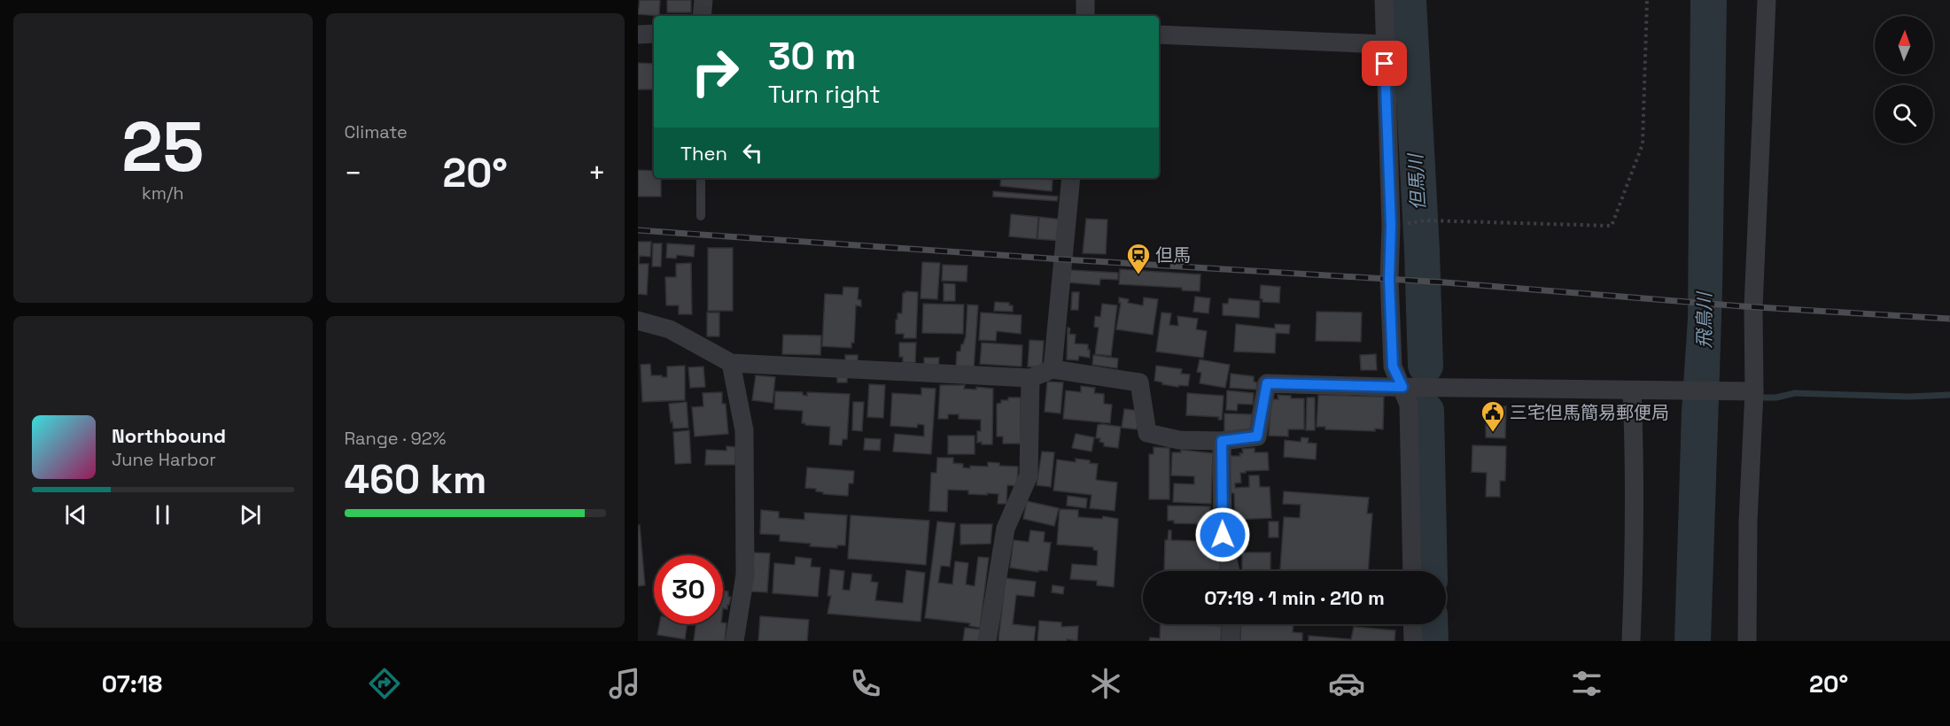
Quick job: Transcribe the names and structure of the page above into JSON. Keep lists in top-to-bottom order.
{
  "water": ["但馬川", "飛鳥川"],
  "places": {
    "station": ["但馬"],
    "public building": ["三宅但馬簡易郵便局"]
  },
  "north": "top",
  "page": {
    "tile": [
      ["25", "km/h"],
      "Climate",
      ["Range · 92%", "460 km"]
    ],
    "turn": ["30 m", "Turn right"],
    "then": "Then",
    "heat": ["−", "20°", "+"],
    "song": ["Northbound", "June Harbor"],
    "limit": "30",
    "trip": "07:19 · 1 min · 210 m",
    "tabs": ["07:18", "20°"]
  }
}
